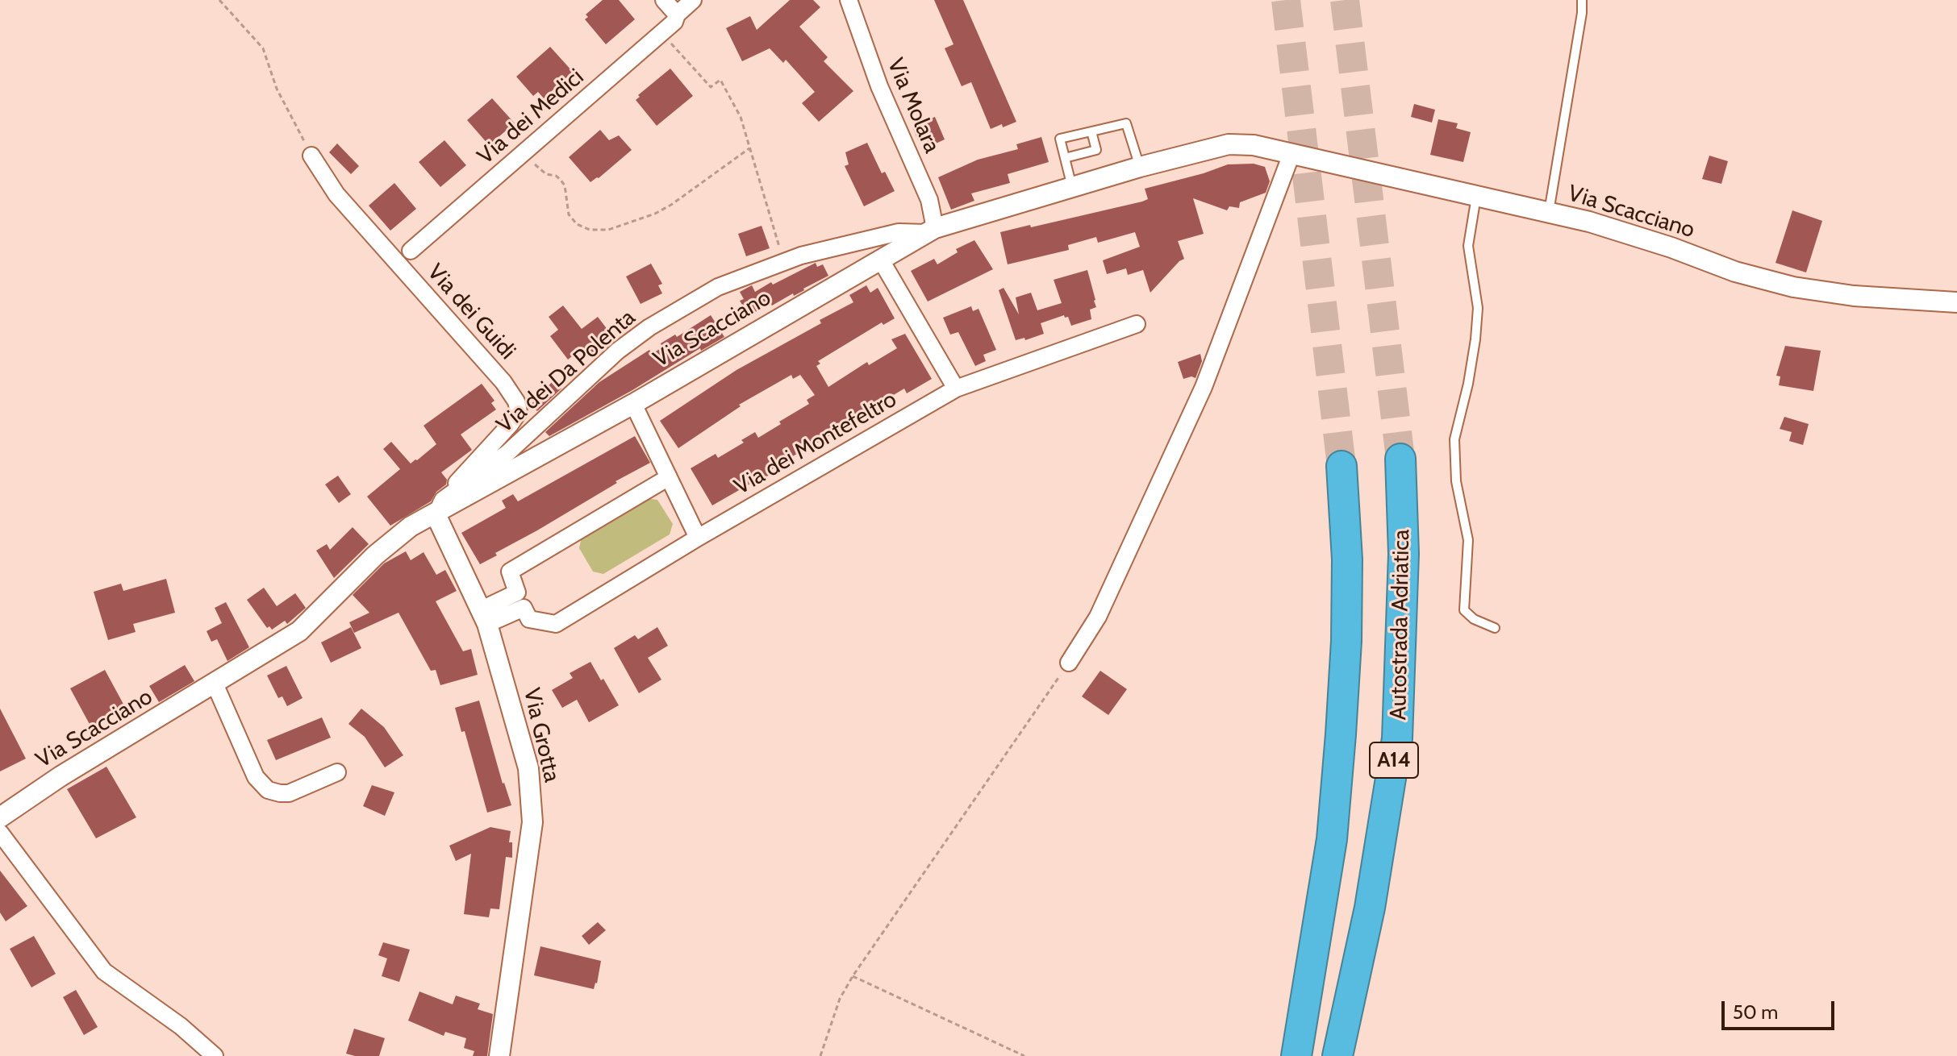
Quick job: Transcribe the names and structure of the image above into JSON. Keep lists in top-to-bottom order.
{
  "streets": {
    "highway": ["Autostrada Adriatica", "A14"],
    "street": [
      "Via Molara",
      "Via dei Medici",
      "Via Scacciano",
      "Via dei Guidi",
      "Via dei Da Polenta",
      "Via dei Montefeltro",
      "Via Grotta"
    ]
  },
  "crossings": [
    ["Via Molara", "Via Scacciano"],
    ["Via Molara", "Via dei Da Polenta"],
    ["Via Scacciano", "Via dei Guidi"],
    ["Via Scacciano", "Via dei Da Polenta"],
    ["Via Scacciano", "Via Grotta"],
    ["Via dei Guidi", "Via dei Da Polenta"],
    ["Via dei Guidi", "Via Grotta"],
    ["Via dei Da Polenta", "Via Grotta"],
    ["Via dei Montefeltro", "Via Grotta"]
  ],
  "scale_bar": "50 m"
}
